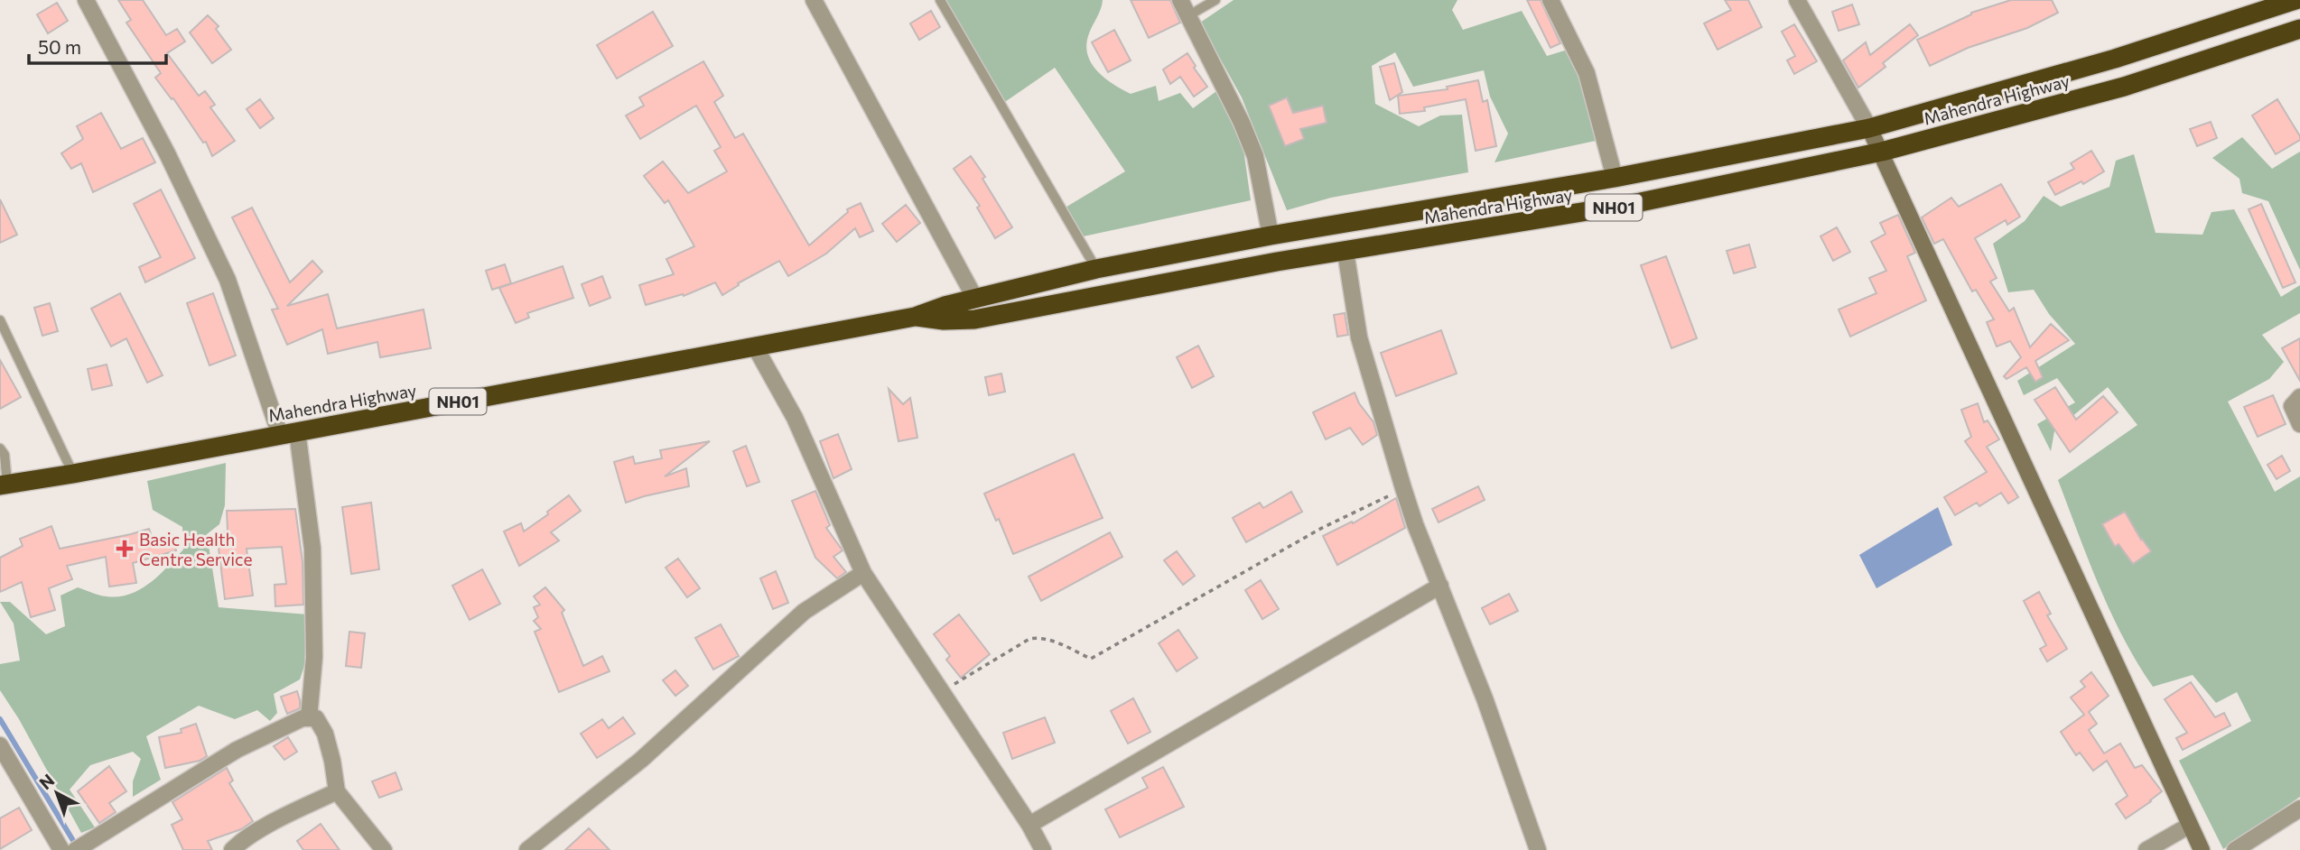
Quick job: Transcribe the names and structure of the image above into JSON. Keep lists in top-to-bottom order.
{
  "streets": {
    "highway": ["Mahendra Highway", "NH01"]
  },
  "places": {
    "health": ["Basic Health Centre Service"]
  },
  "scale_bar": "50 m",
  "north": "top left"
}
